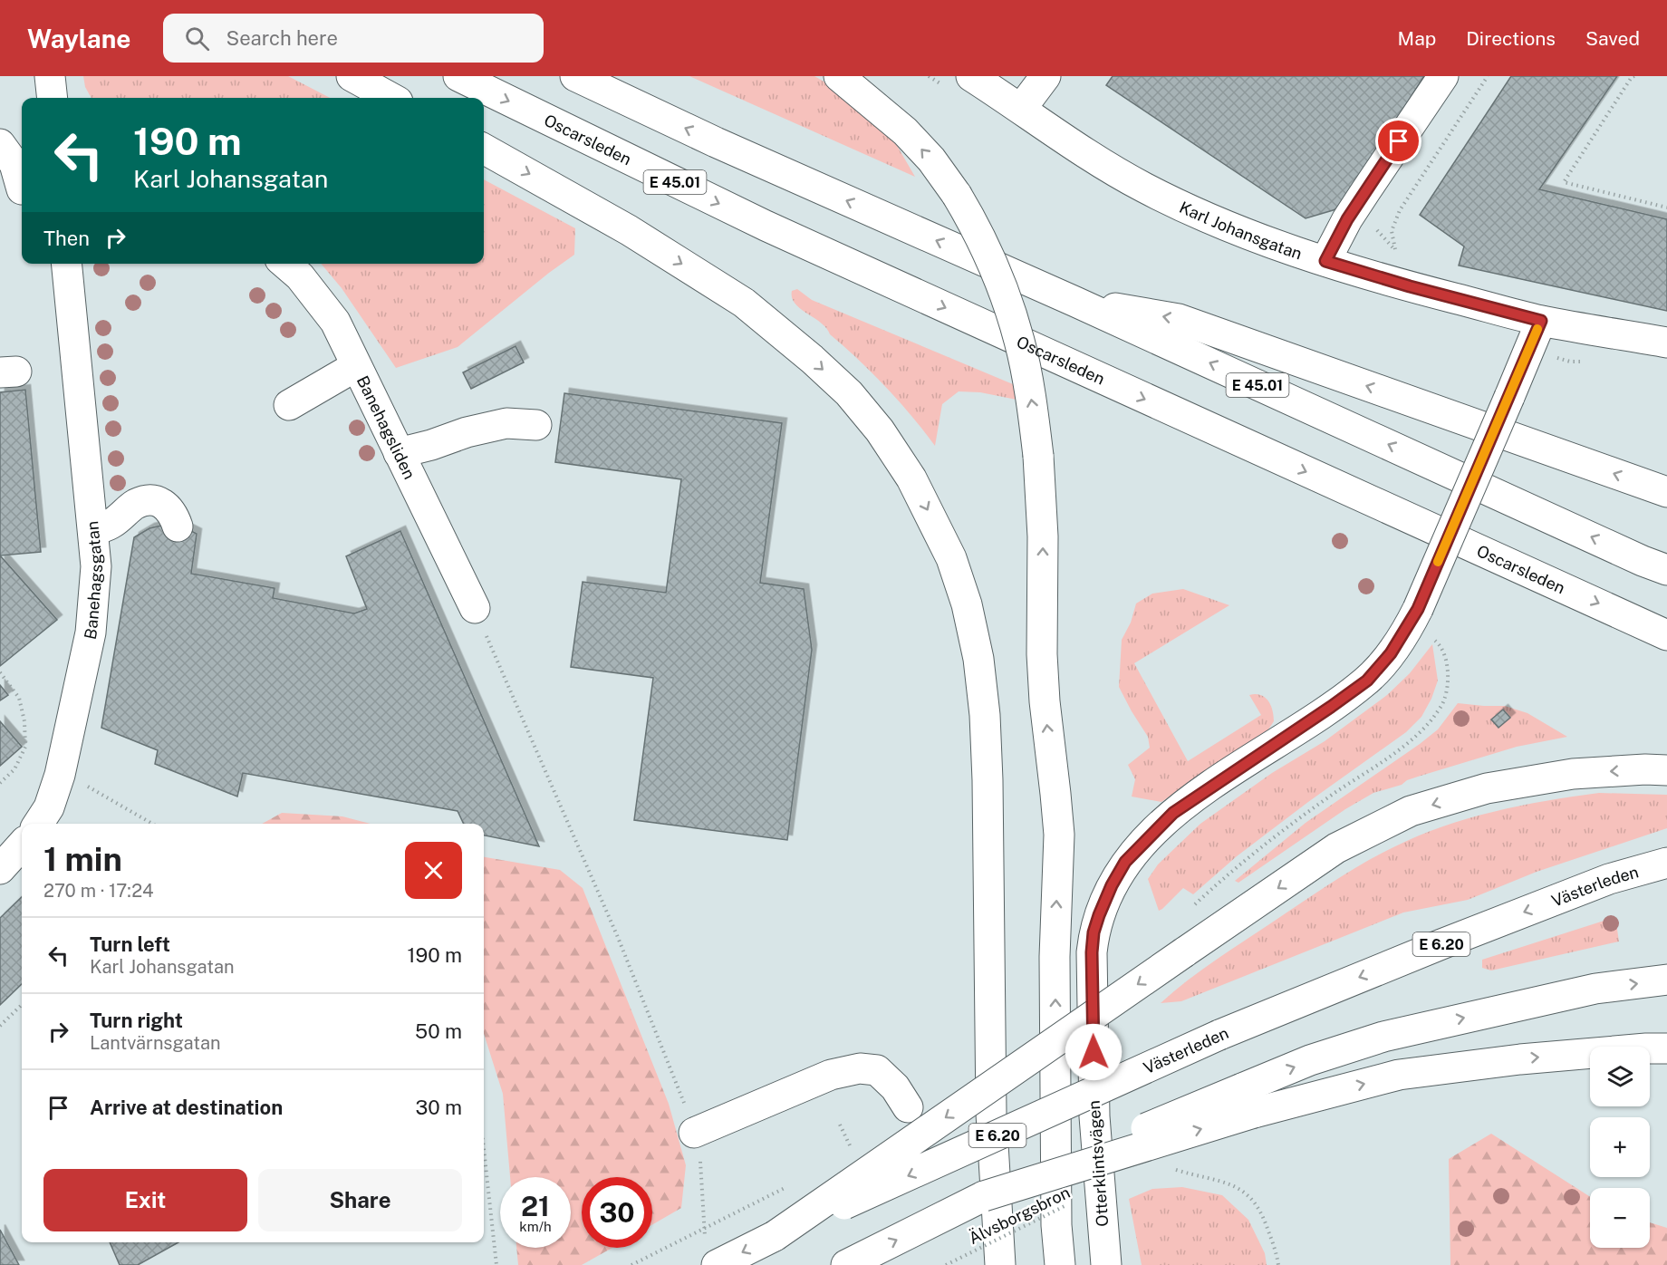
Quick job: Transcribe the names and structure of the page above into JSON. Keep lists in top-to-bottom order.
{
  "streets": {
    "main road": [
      "Oscarsleden",
      "E 45.01",
      "Karl Johansgatan",
      "Banehagsliden",
      "Banehagsgatan",
      "Västerleden",
      "E 6.20",
      "Otterklintsvägen"
    ],
    "path": ["Älvsborgsbron"]
  },
  "crossings": [
    ["Karl Johansgatan", "Otterklintsvägen"]
  ],
  "page": {
    "header": "Waylane",
    "search": "Search here",
    "nav": ["Map", "Directions", "Saved"],
    "turn": ["190 m", "Karl Johansgatan"],
    "then": "Then",
    "heading": ["1 min", "270 m · 17:24"],
    "list": [
      {
        "name": "Turn left",
        "note": "Karl Johansgatan",
        "value": "190 m"
      },
      {
        "name": "Turn right",
        "note": "Lantvärnsgatan",
        "value": "50 m"
      },
      {
        "name": "Arrive at destination",
        "value": "30 m"
      }
    ],
    "map_buttons": ["+", "−"],
    "buttons": ["Exit", "Share"],
    "speed": "21 km/h",
    "limit": "30"
  }
}
